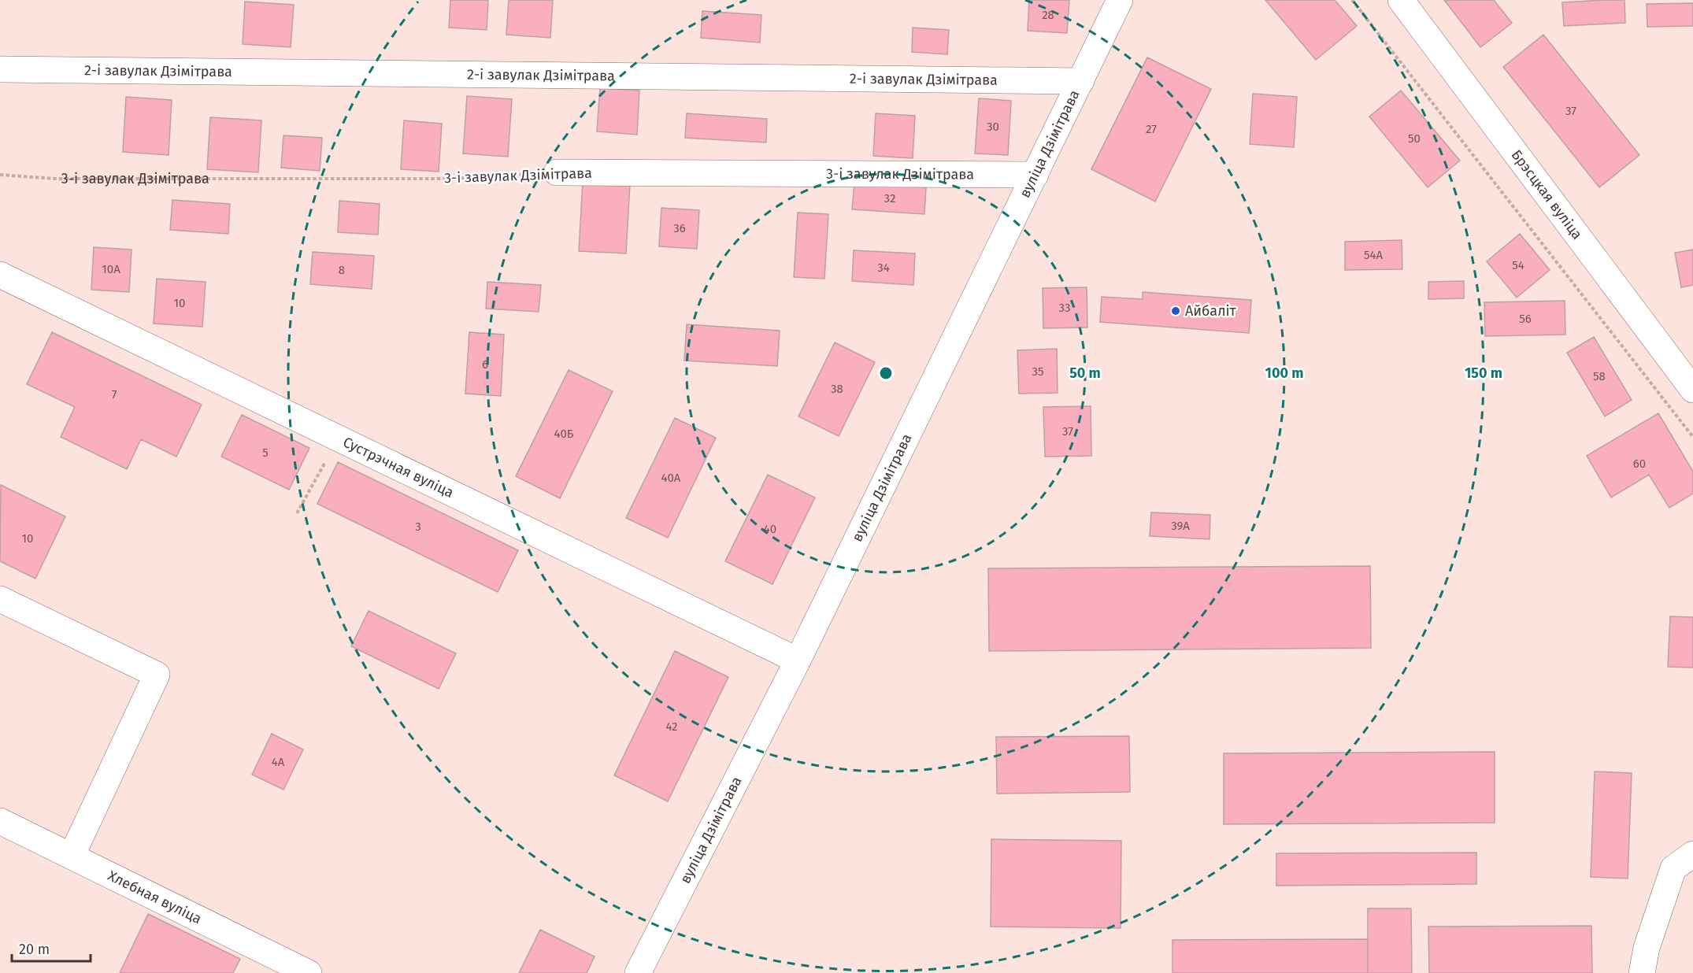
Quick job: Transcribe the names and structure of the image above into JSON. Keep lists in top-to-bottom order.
{
  "streets": {
    "street": [
      "2-і завулак Дзімітрава",
      "вуліца Дзімітрава",
      "3-і завулак Дзімітрава",
      "Брэсцкая вуліца",
      "Сустрэчная вуліца",
      "Хлебная вуліца"
    ]
  },
  "crossings": [
    ["2-і завулак Дзімітрава", "вуліца Дзімітрава"],
    ["вуліца Дзімітрава", "3-і завулак Дзімітрава"],
    ["вуліца Дзімітрава", "Сустрэчная вуліца"]
  ],
  "places": ["Айбаліт"],
  "house_numbers": [
    "28",
    "37",
    "30",
    "27",
    "50",
    "32",
    "36",
    "54А",
    "54",
    "34",
    "10А",
    "8",
    "10",
    "33",
    "56",
    "6",
    "35",
    "58",
    "38",
    "7",
    "37",
    "40Б",
    "5",
    "60",
    "40А",
    "39А",
    "3",
    "40",
    "10",
    "42",
    "4А"
  ],
  "scale_bar": "20 m",
  "rings": ["50 m", "100 m", "150 m"]
}
